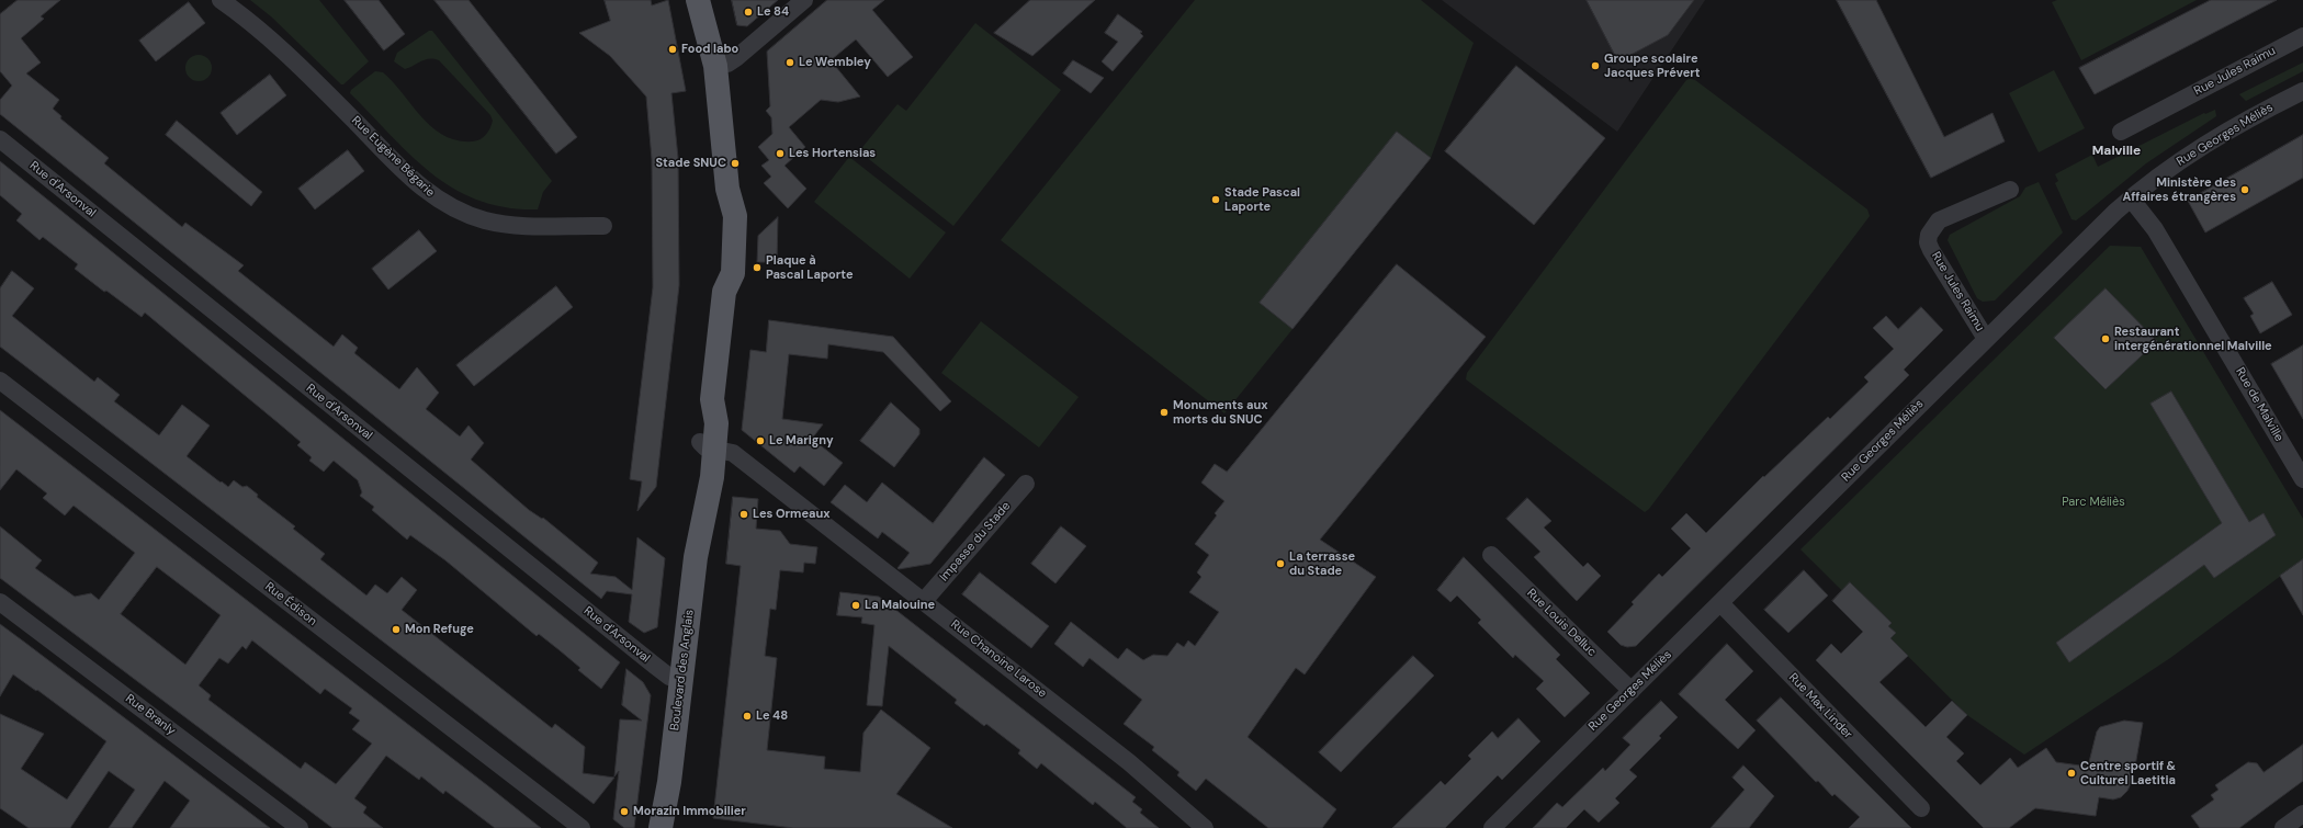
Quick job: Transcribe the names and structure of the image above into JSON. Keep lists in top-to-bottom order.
{
  "streets": {
    "main road": ["Boulevard des Anglais"],
    "street": [
      "Rue Jules Raimu",
      "Rue Georges Méliès",
      "Rue Eugène Bégarie",
      "Rue d'Arsonval",
      "Rue de Malville",
      "Impasse du Stade",
      "Rue Édison",
      "Rue Louis Delluc",
      "Rue Chanoine Larose",
      "Rue Max Linder",
      "Rue Branly"
    ]
  },
  "crossings": [
    ["Rue Jules Raimu", "Rue Georges Méliès"],
    ["Rue Georges Méliès", "Rue de Malville"],
    ["Rue Georges Méliès", "Rue Louis Delluc"],
    ["Rue Georges Méliès", "Rue Max Linder"],
    ["Rue d'Arsonval", "Boulevard des Anglais"],
    ["Impasse du Stade", "Rue Chanoine Larose"],
    ["Rue Chanoine Larose", "Boulevard des Anglais"]
  ],
  "districts": ["Malville"],
  "parks": ["Parc Méliès"],
  "places": [
    "Le 84",
    "Food labo",
    "Le Wembley",
    "Groupe scolaire Jacques Prévert",
    "Les Hortensias",
    "Stade SNUC",
    "Ministère des Affaires étrangères",
    "Stade Pascal Laporte",
    "Plaque à Pascal Laporte",
    "Restaurant intergénérationnel Malville",
    "Monuments aux morts du SNUC",
    "Le Marigny",
    "Les Ormeaux",
    "La terrasse du Stade",
    "La Malouine",
    "Mon Refuge",
    "Le 48",
    "Centre sportif & Culturel Laetitia",
    "Morazin Immobilier"
  ]
}
